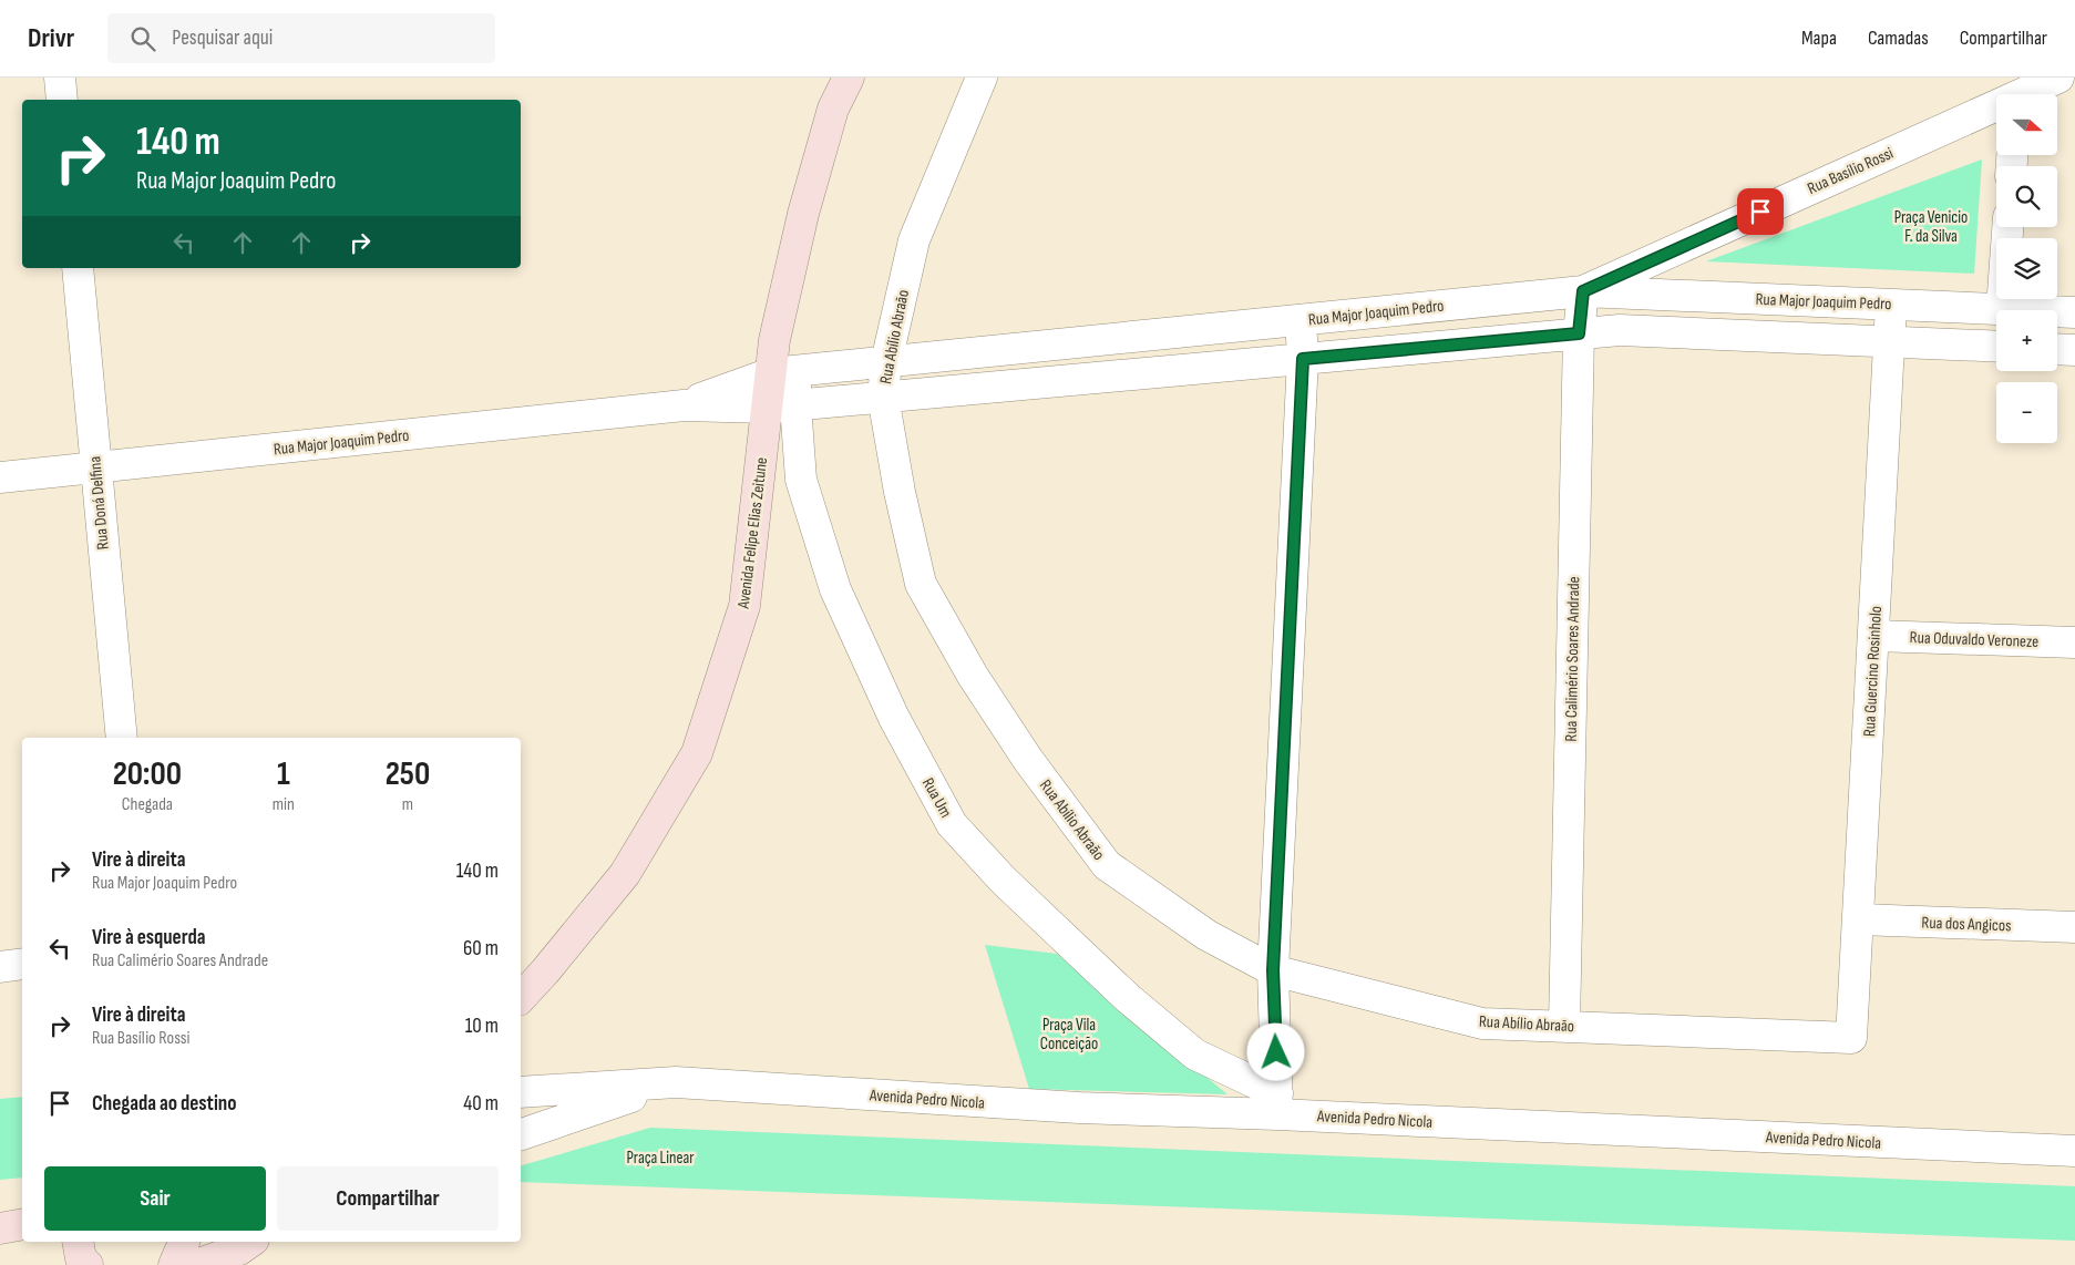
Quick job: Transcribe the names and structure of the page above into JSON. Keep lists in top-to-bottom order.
{
  "streets": {
    "main road": ["Avenida Felipe Elias Zeitune"],
    "street": [
      "Rua Basílio Rossi",
      "Rua Major Joaquim Pedro",
      "Rua Abílio Abraão",
      "Rua Doná Delfina",
      "Rua Oduvaldo Veroneze",
      "Rua Calimério Soares Andrade",
      "Rua Guercino Rosinholo",
      "Rua Um",
      "Rua dos Angicos",
      "Avenida Pedro Nicola"
    ]
  },
  "crossings": [
    ["Rua Basílio Rossi", "Rua Major Joaquim Pedro"],
    ["Rua Basílio Rossi", "Rua Calimério Soares Andrade"],
    ["Rua Major Joaquim Pedro", "Rua Abílio Abraão"],
    ["Rua Major Joaquim Pedro", "Rua Doná Delfina"],
    ["Rua Major Joaquim Pedro", "Avenida Felipe Elias Zeitune"],
    ["Rua Major Joaquim Pedro", "Rua Calimério Soares Andrade"],
    ["Rua Major Joaquim Pedro", "Rua Guercino Rosinholo"],
    ["Rua Major Joaquim Pedro", "Rua Um"],
    ["Rua Abílio Abraão", "Rua Calimério Soares Andrade"],
    ["Rua Abílio Abraão", "Rua Guercino Rosinholo"],
    ["Avenida Felipe Elias Zeitune", "Rua Um"],
    ["Rua Oduvaldo Veroneze", "Rua Guercino Rosinholo"],
    ["Rua Guercino Rosinholo", "Rua dos Angicos"],
    ["Rua Um", "Avenida Pedro Nicola"]
  ],
  "parks": ["Praça Venicio F. da Silva", "Praça Vila Conceição", "Praça Linear"],
  "north": "right",
  "page": {
    "header": "Drivr",
    "search": "Pesquisar aqui",
    "nav": ["Mapa", "Camadas", "Compartilhar"],
    "map_buttons": ["+", "−"],
    "turn": ["140 m", "Rua Major Joaquim Pedro"],
    "eta": [
      "20:00",
      "Chegada",
      "1",
      "min",
      "250",
      "m"
    ],
    "list": [
      {
        "name": "Vire à direita",
        "note": "Rua Major Joaquim Pedro",
        "value": "140 m"
      },
      {
        "name": "Vire à esquerda",
        "note": "Rua Calimério Soares Andrade",
        "value": "60 m"
      },
      {
        "name": "Vire à direita",
        "note": "Rua Basílio Rossi",
        "value": "10 m"
      },
      {
        "name": "Chegada ao destino",
        "value": "40 m"
      }
    ],
    "buttons": ["Sair", "Compartilhar"]
  }
}
